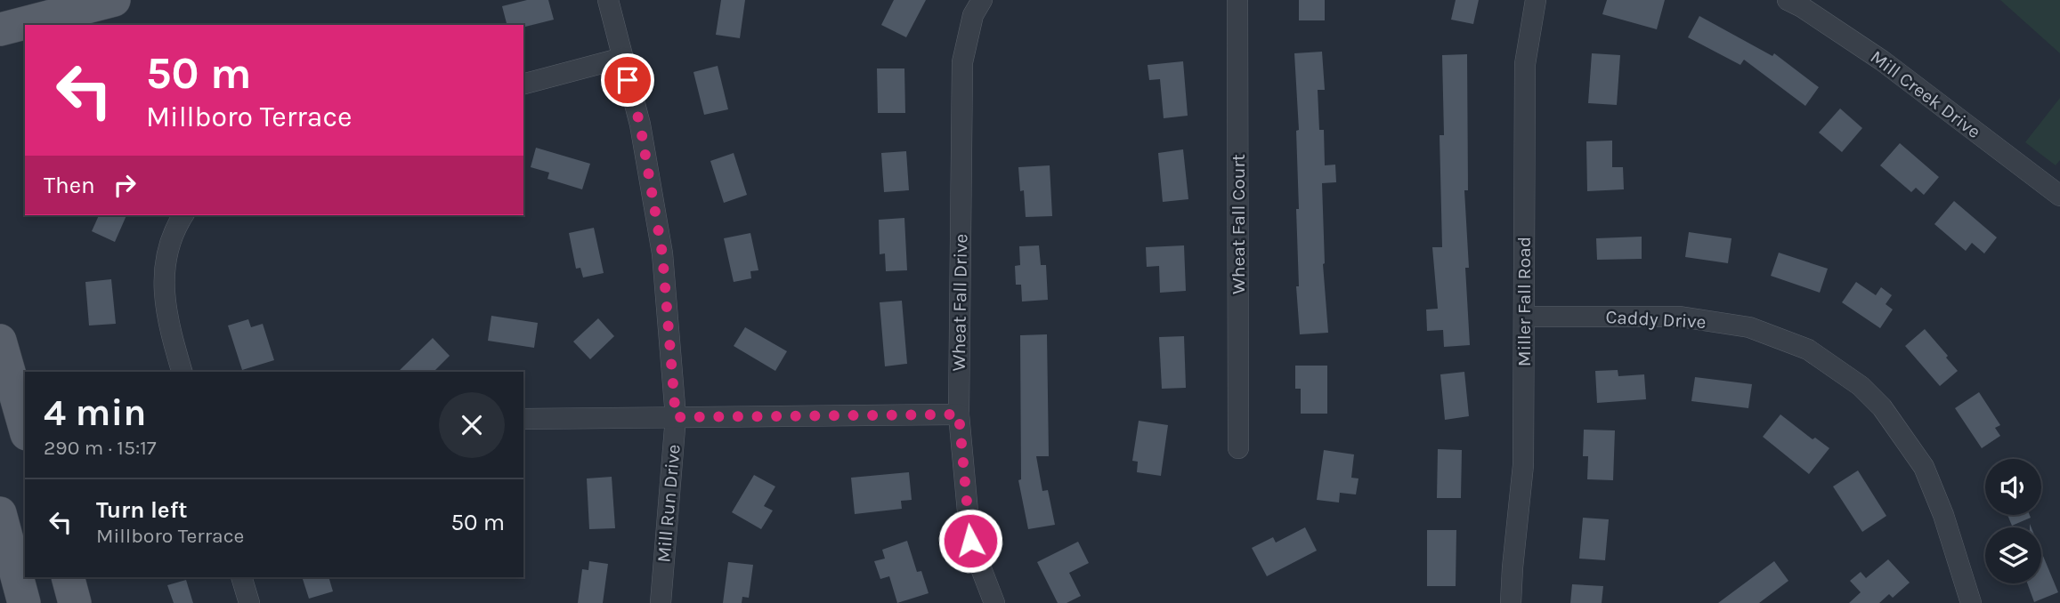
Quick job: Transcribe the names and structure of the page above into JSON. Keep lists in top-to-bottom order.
{
  "streets": {
    "street": [
      "Mill Creek Drive",
      "Wheat Fall Court",
      "Miller Fall Road",
      "Wheat Fall Drive",
      "Caddy Drive",
      "Mill Run Drive"
    ]
  },
  "crossings": [
    ["Miller Fall Road", "Caddy Drive"]
  ],
  "page": {
    "turn": ["50 m", "Millboro Terrace"],
    "then": "Then",
    "heading": ["4 min", "290 m · 15:17"],
    "list": [
      {
        "name": "Turn left",
        "note": "Millboro Terrace",
        "value": "50 m"
      }
    ]
  }
}
